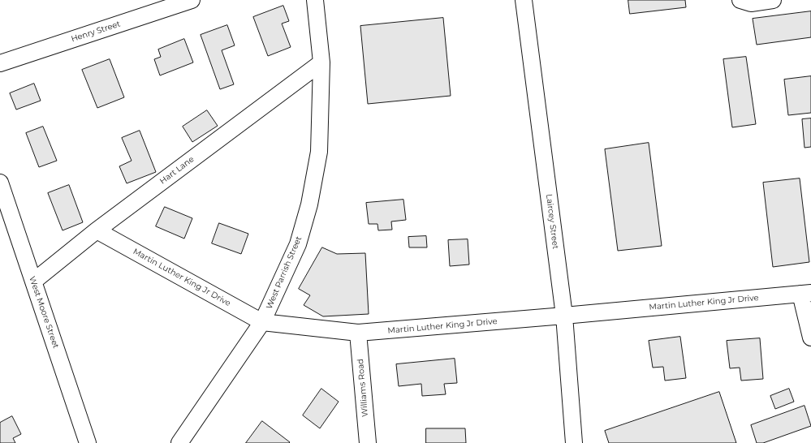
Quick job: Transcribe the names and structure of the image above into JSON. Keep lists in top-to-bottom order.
{
  "streets": {
    "street": [
      "Henry Street",
      "Hart Lane",
      "Laircey Street",
      "West Parrish Street",
      "Martin Luther King Jr Drive",
      "West Moore Street",
      "Williams Road"
    ]
  },
  "crossings": [
    ["Hart Lane", "West Parrish Street"],
    ["Hart Lane", "Martin Luther King Jr Drive"],
    ["Hart Lane", "West Moore Street"],
    ["Laircey Street", "Martin Luther King Jr Drive"],
    ["West Parrish Street", "Martin Luther King Jr Drive"],
    ["Martin Luther King Jr Drive", "Williams Road"]
  ]
}
